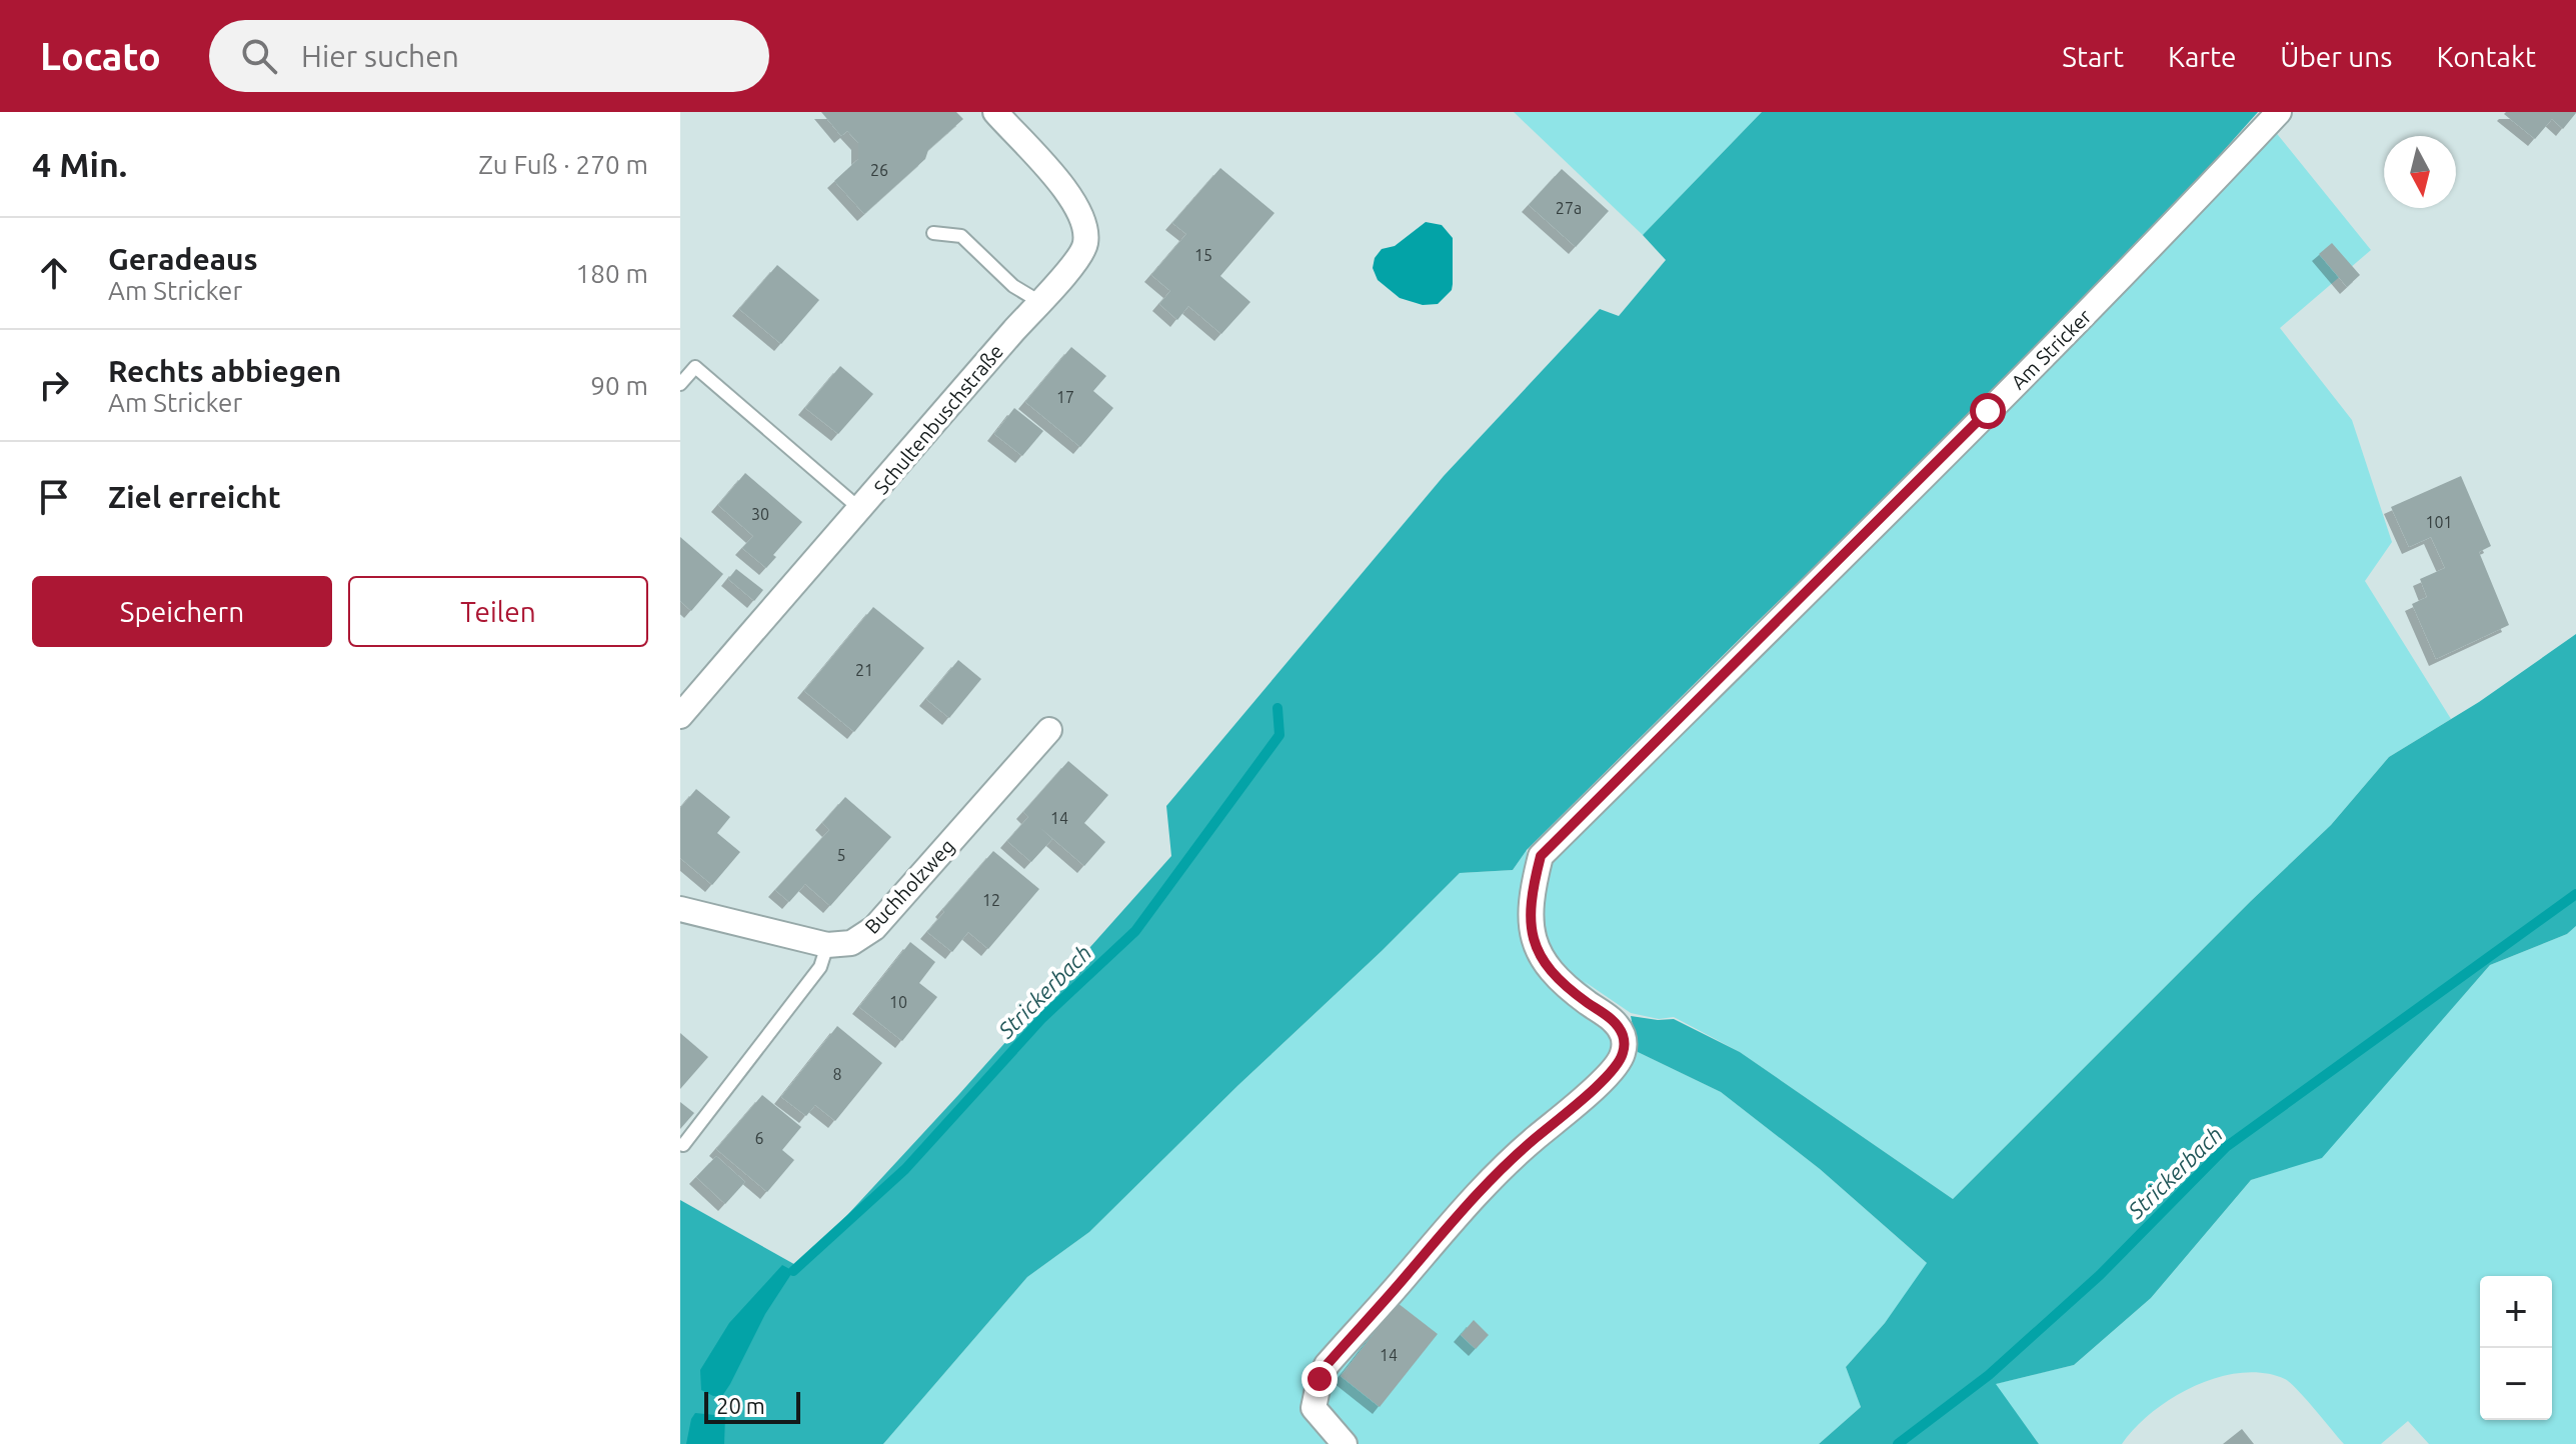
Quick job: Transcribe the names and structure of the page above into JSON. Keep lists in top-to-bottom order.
{
  "streets": {
    "street": ["Am Stricker", "Schultenbuschstraße", "Buchholzweg"]
  },
  "water": ["Strickerbach"],
  "house_numbers": [
    "26",
    "27a",
    "15",
    "17",
    "30",
    "101",
    "21",
    "14",
    "5",
    "12",
    "10",
    "8",
    "6",
    "14"
  ],
  "scale_bar": "20 m",
  "north": "bottom",
  "page": {
    "header": "Locato",
    "search": "Hier suchen",
    "nav": [
      "Start",
      "Karte",
      "Über uns",
      "Kontakt"
    ],
    "heading": ["4 Min.", "Zu Fuß · 270 m"],
    "list": [
      ["Geradeaus", "Am Stricker", "180 m"],
      ["Rechts abbiegen", "Am Stricker", "90 m"],
      "Ziel erreicht"
    ],
    "buttons": ["Speichern", "Teilen"],
    "map_buttons": ["+", "−"],
    "scale": "20 m"
  }
}
